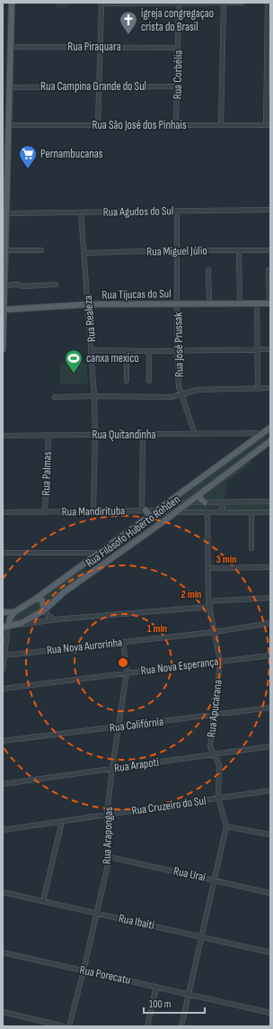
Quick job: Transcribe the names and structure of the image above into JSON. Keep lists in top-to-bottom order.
{
  "streets": {
    "main road": ["Rua Tijucas do Sul", "Rua Filósofo Huberto Rohden"],
    "street": [
      "Rua Piraquara",
      "Rua Corbélia",
      "Rua Campina Grande do Sul",
      "Rua São José dos Pinhais",
      "Rua Agudos do Sul",
      "Rua Miguel Júlio",
      "Rua Realeza",
      "Rua José Prussak",
      "Rua Quitandinha",
      "Rua Palmas",
      "Rua Mandirituba",
      "Rua Nova Aurorinha",
      "Rua Nova Esperança",
      "Rua Apucarana",
      "Rua Califórnia",
      "Rua Arapoti",
      "Rua Cruzeiro do Sul",
      "Rua Arapongas",
      "Rua Uraí",
      "Rua Ibaití",
      "Rua Porecatu"
    ]
  },
  "crossings": [
    ["Rua Piraquara", "Rua Corbélia"],
    ["Rua Corbélia", "Rua Campina Grande do Sul"],
    ["Rua Corbélia", "Rua São José dos Pinhais"],
    ["Rua Agudos do Sul", "Rua Realeza"],
    ["Rua Agudos do Sul", "Rua José Prussak"],
    ["Rua Miguel Júlio", "Rua Realeza"],
    ["Rua Miguel Júlio", "Rua José Prussak"],
    ["Rua Tijucas do Sul", "Rua Realeza"],
    ["Rua Tijucas do Sul", "Rua José Prussak"],
    ["Rua Realeza", "Rua Quitandinha"],
    ["Rua Realeza", "Rua Mandirituba"],
    ["Rua José Prussak", "Rua Quitandinha"],
    ["Rua Quitandinha", "Rua Palmas"],
    ["Rua Quitandinha", "Rua Filósofo Huberto Rohden"],
    ["Rua Palmas", "Rua Mandirituba"],
    ["Rua Mandirituba", "Rua Filósofo Huberto Rohden"],
    ["Rua Mandirituba", "Rua Apucarana"],
    ["Rua Nova Aurorinha", "Rua Apucarana"],
    ["Rua Nova Aurorinha", "Rua Arapongas"],
    ["Rua Nova Esperança", "Rua Apucarana"],
    ["Rua Nova Esperança", "Rua Arapongas"],
    ["Rua Apucarana", "Rua Califórnia"],
    ["Rua Apucarana", "Rua Arapoti"],
    ["Rua Apucarana", "Rua Cruzeiro do Sul"],
    ["Rua Apucarana", "Rua Uraí"],
    ["Rua Apucarana", "Rua Ibaití"],
    ["Rua Apucarana", "Rua Porecatu"],
    ["Rua Califórnia", "Rua Arapongas"],
    ["Rua Arapoti", "Rua Arapongas"],
    ["Rua Cruzeiro do Sul", "Rua Arapongas"],
    ["Rua Arapongas", "Rua Uraí"],
    ["Rua Arapongas", "Rua Ibaití"],
    ["Rua Arapongas", "Rua Porecatu"]
  ],
  "places": {
    "church": ["igreja congregaçao crista do Brasil"],
    "supermarket": ["Pernambucanas"],
    "sports": ["canxa mexico"]
  },
  "scale_bar": "100 m",
  "rings": ["3 min", "2 min", "1 min"]
}
